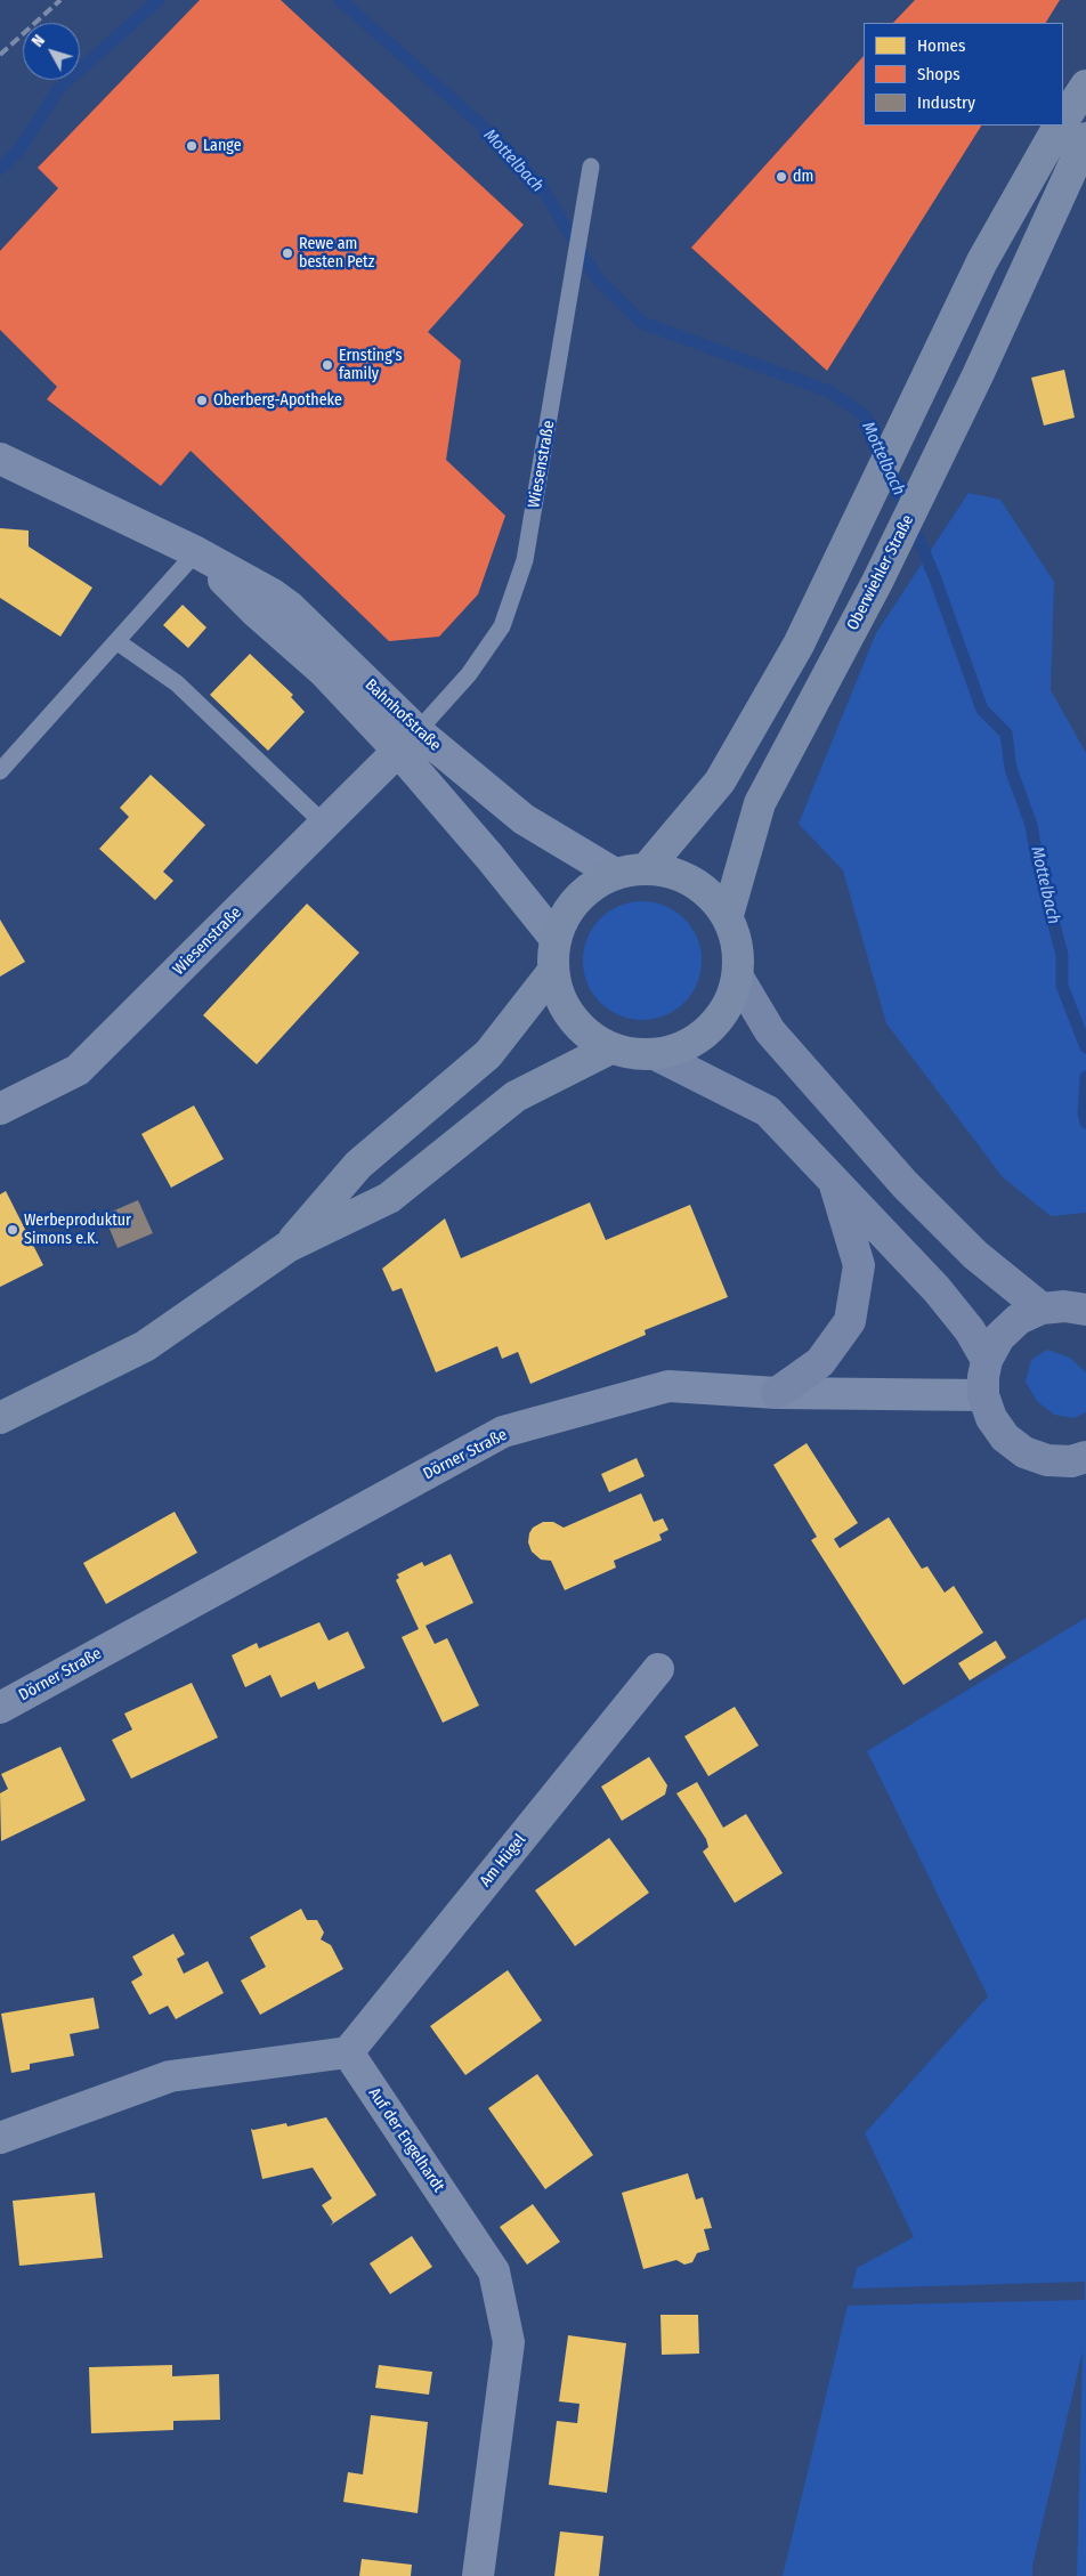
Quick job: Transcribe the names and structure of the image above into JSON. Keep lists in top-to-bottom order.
{
  "streets": {
    "main road": ["Oberwiehler Straße"],
    "street": [
      "Wiesenstraße",
      "Bahnhofstraße",
      "Dörner Straße",
      "Am Hügel",
      "Auf der Engelhardt"
    ]
  },
  "crossings": [
    ["Wiesenstraße", "Bahnhofstraße"],
    ["Oberwiehler Straße", "Bahnhofstraße"],
    ["Am Hügel", "Auf der Engelhardt"]
  ],
  "water": ["Mottelbach"],
  "places": [
    "Lange",
    "dm",
    "Rewe am besten Petz",
    "Ernsting's family",
    "Oberberg-Apotheke",
    "Werbeproduktur Simons e.K."
  ],
  "legend": ["Homes", "Shops", "Industry"],
  "north": "top left"
}
